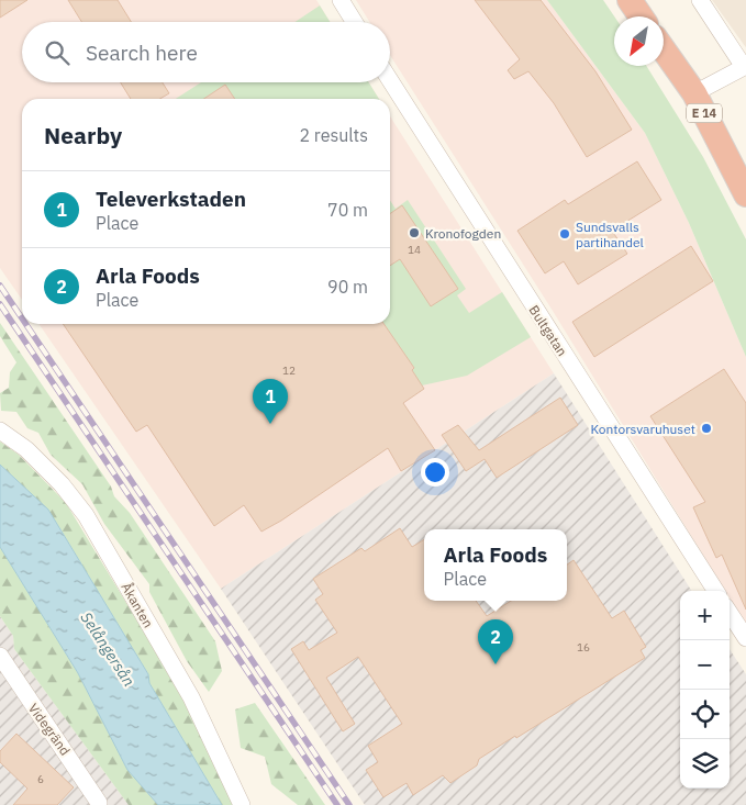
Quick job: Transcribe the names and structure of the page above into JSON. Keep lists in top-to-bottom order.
{
  "streets": {
    "highway": ["E 14"],
    "street": ["Bultgatan", "Åkanten", "Videgränd"]
  },
  "water": ["Selångersån"],
  "places": ["Kronofogden", "Sundsvalls partihandel", "Kontorsvaruhuset"],
  "house_numbers": [
    "14",
    "12",
    "16",
    "6"
  ],
  "north": "bottom left",
  "page": {
    "search": "Search here",
    "heading": ["Nearby", "2 results"],
    "list": [
      {
        "mark": "1",
        "name": "Televerkstaden",
        "note": "Place",
        "value": "70 m"
      },
      {
        "mark": "2",
        "name": "Arla Foods",
        "note": "Place",
        "value": "90 m"
      }
    ],
    "pins": ["1", "2"],
    "popup": ["Arla Foods", "Place"],
    "map_buttons": ["+", "−"]
  }
}
